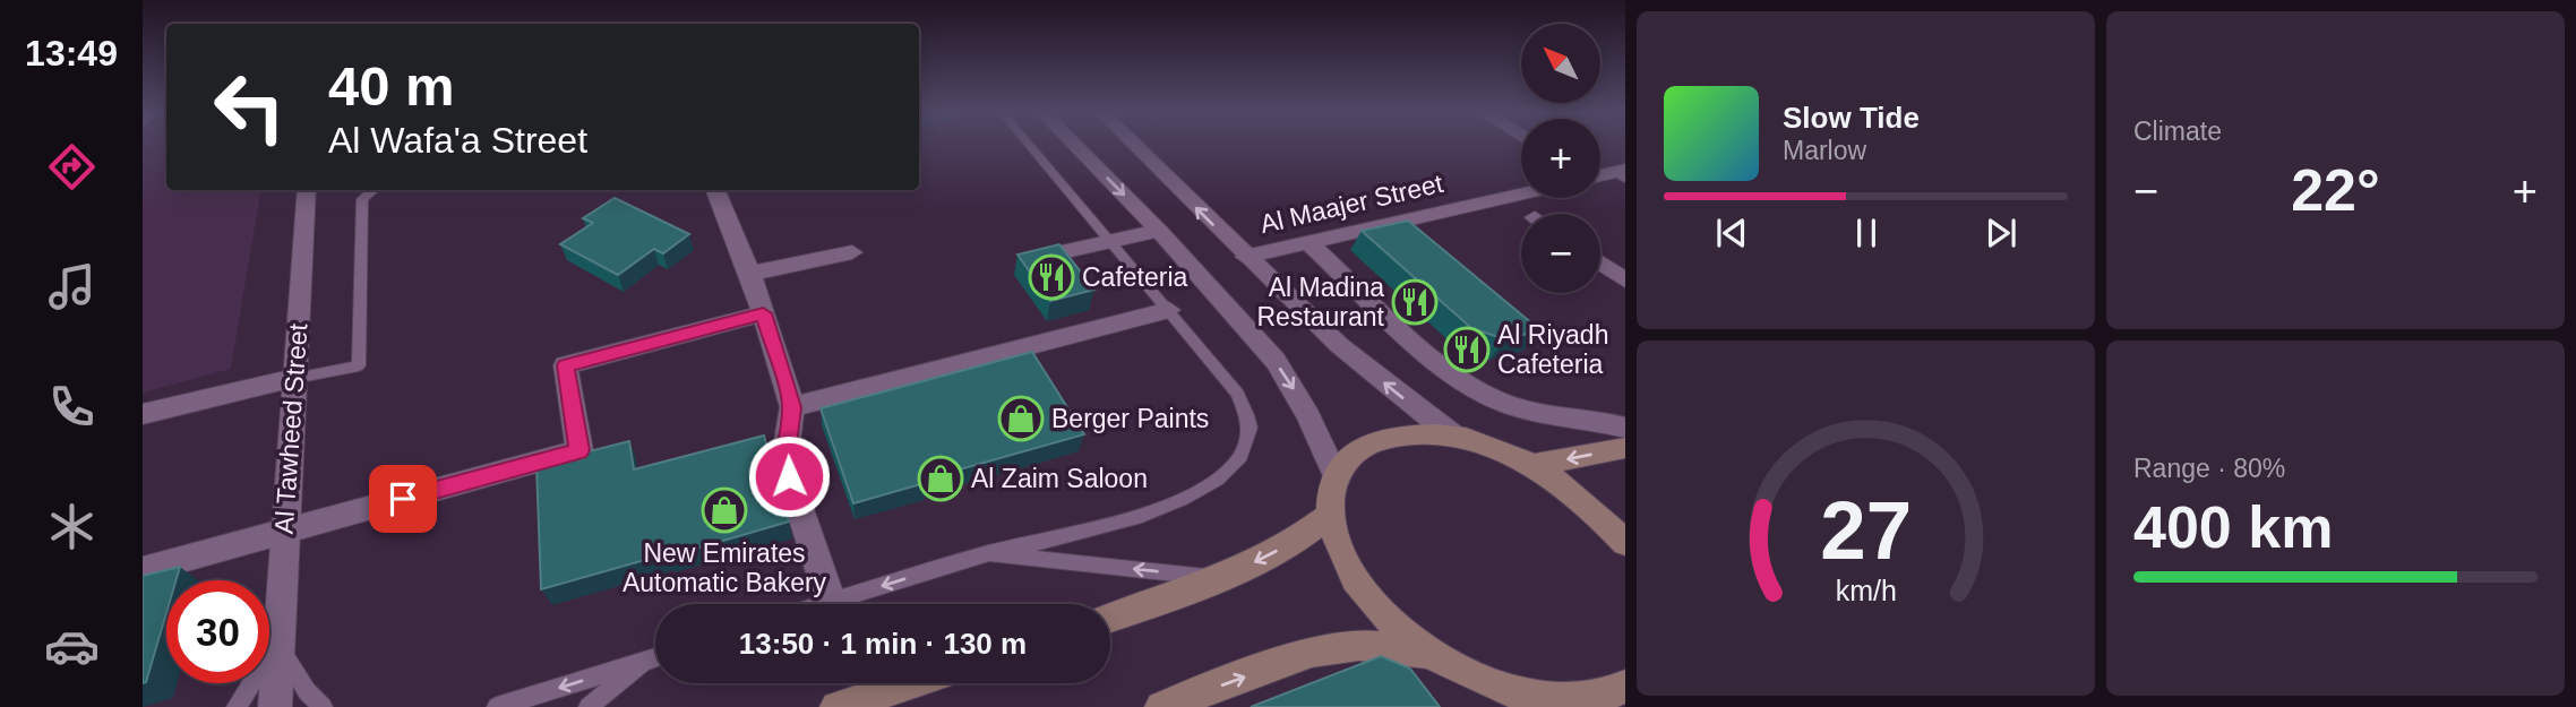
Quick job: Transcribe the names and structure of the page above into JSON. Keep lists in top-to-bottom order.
{
  "streets": {
    "street": ["Al Maajer Street", "Al Tawheed Street"]
  },
  "places": {
    "restaurant": ["Cafeteria", "Al Madina Restaurant", "Al Riyadh Cafeteria"],
    "shop": ["Berger Paints", "Al Zaim Saloon", "New Emirates Automatic Bakery"]
  },
  "north": "top left",
  "page": {
    "tabs": "13:49",
    "tile": [
      "Climate",
      ["Range · 80%", "400 km"]
    ],
    "map_buttons": ["+", "−"],
    "turn": ["40 m", "Al Wafa'a Street"],
    "song": ["Slow Tide", "Marlow"],
    "heat": ["−", "22°", "+"],
    "limit": "30",
    "trip": "13:50 · 1 min · 130 m",
    "gauge": ["27", "km/h"]
  }
}
